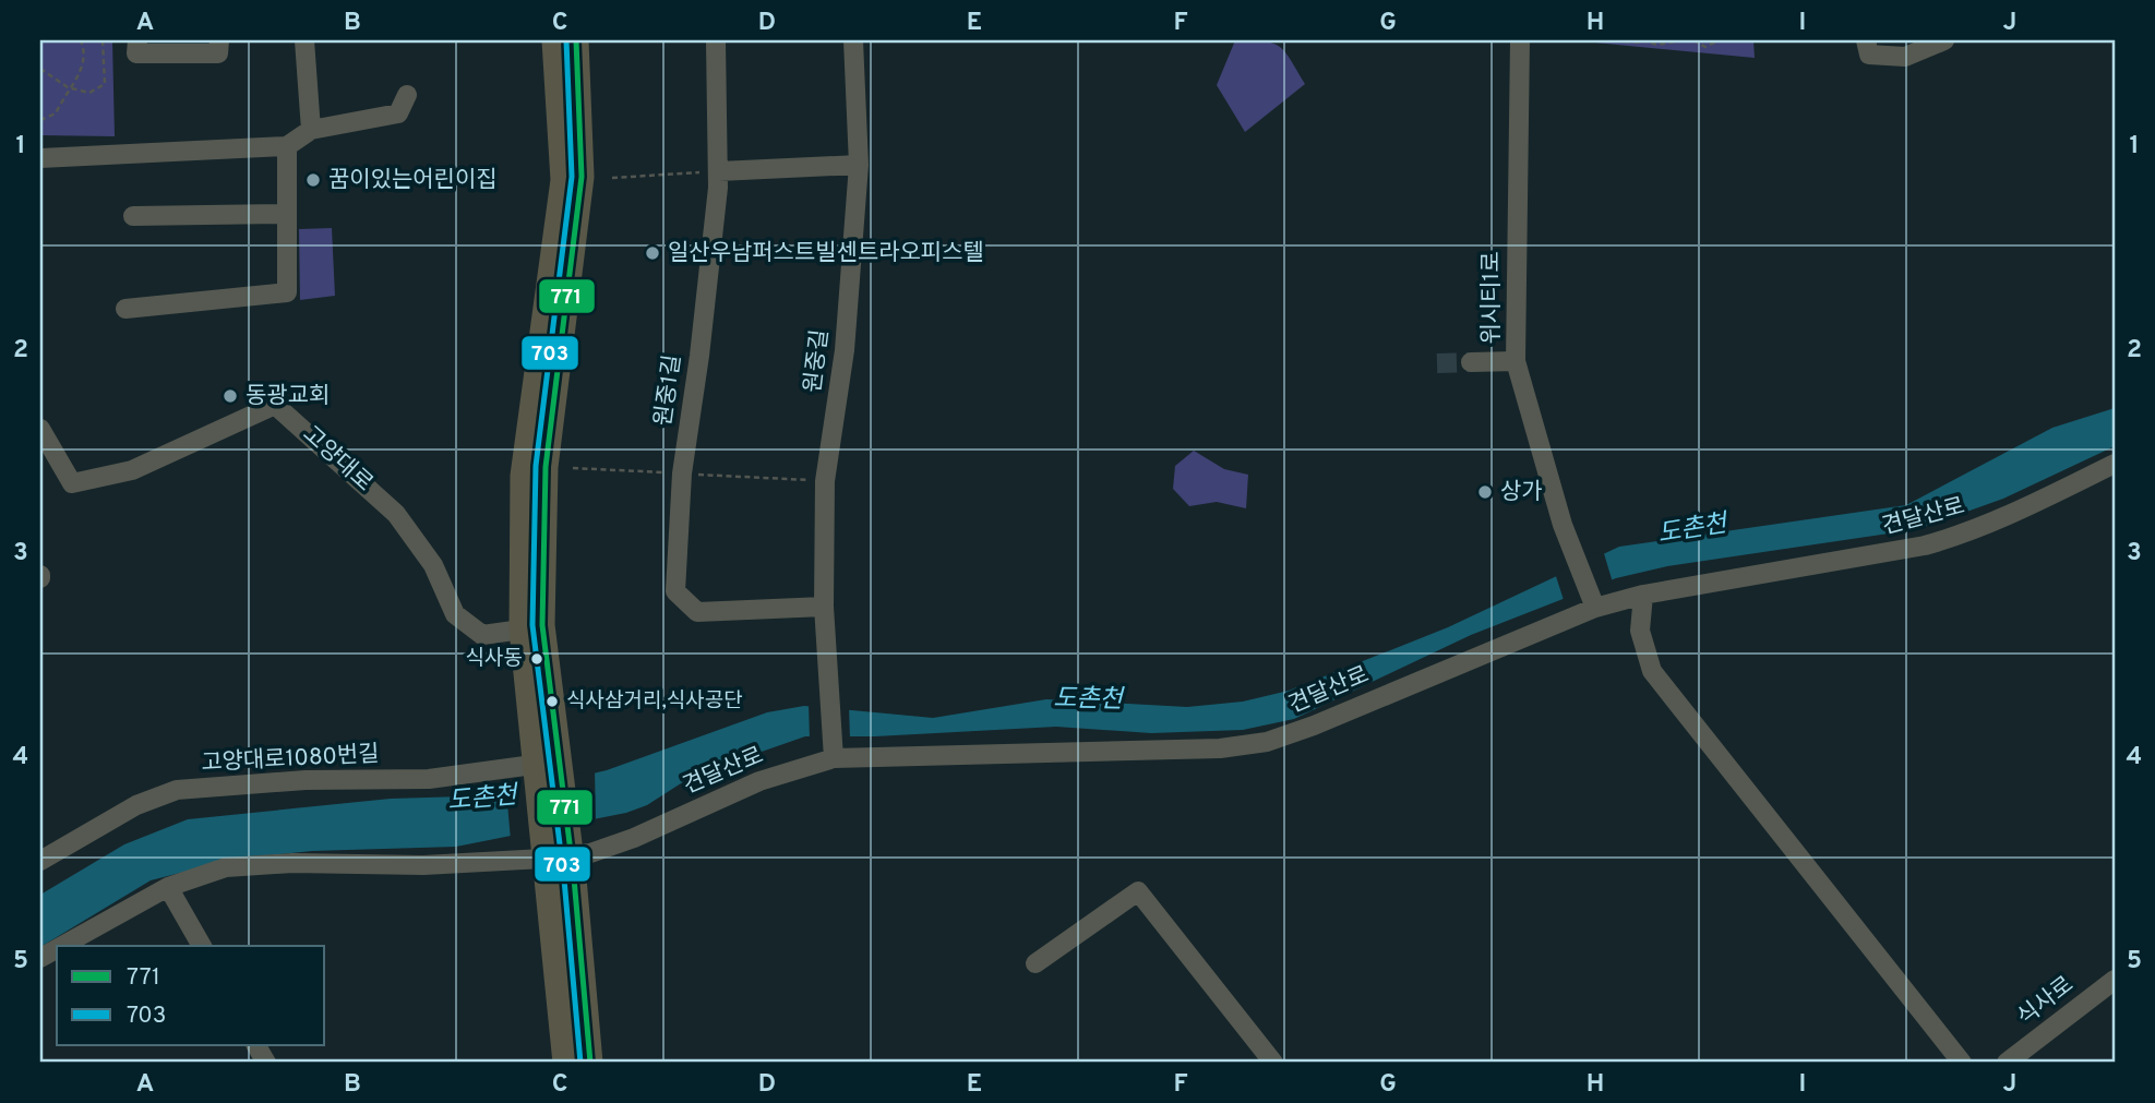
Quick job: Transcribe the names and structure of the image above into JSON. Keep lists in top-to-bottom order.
{
  "streets": {
    "street": [
      "위시티1로",
      "원중길",
      "원중1길",
      "고양대로",
      "견달산로",
      "고양대로1080번길",
      "식사로"
    ]
  },
  "crossings": [
    ["위시티1로", "견달산로"],
    ["원중길", "원중1길"],
    ["원중길", "견달산로"]
  ],
  "water": ["도촌천"],
  "places": [
    "꿈이있는어린이집",
    "일산우남퍼스트빌센트라오피스텔",
    "동광교회",
    "상가",
    "식사동",
    "식사삼거리,식사공단"
  ],
  "lines": ["transit line 771", "transit line 703"],
  "legend": ["771", "703"],
  "grid": {
    "columns": [
      "A",
      "B",
      "C",
      "D",
      "E",
      "F",
      "G",
      "H",
      "I",
      "J"
    ],
    "rows": [
      "1",
      "2",
      "3",
      "4",
      "5"
    ]
  }
}
